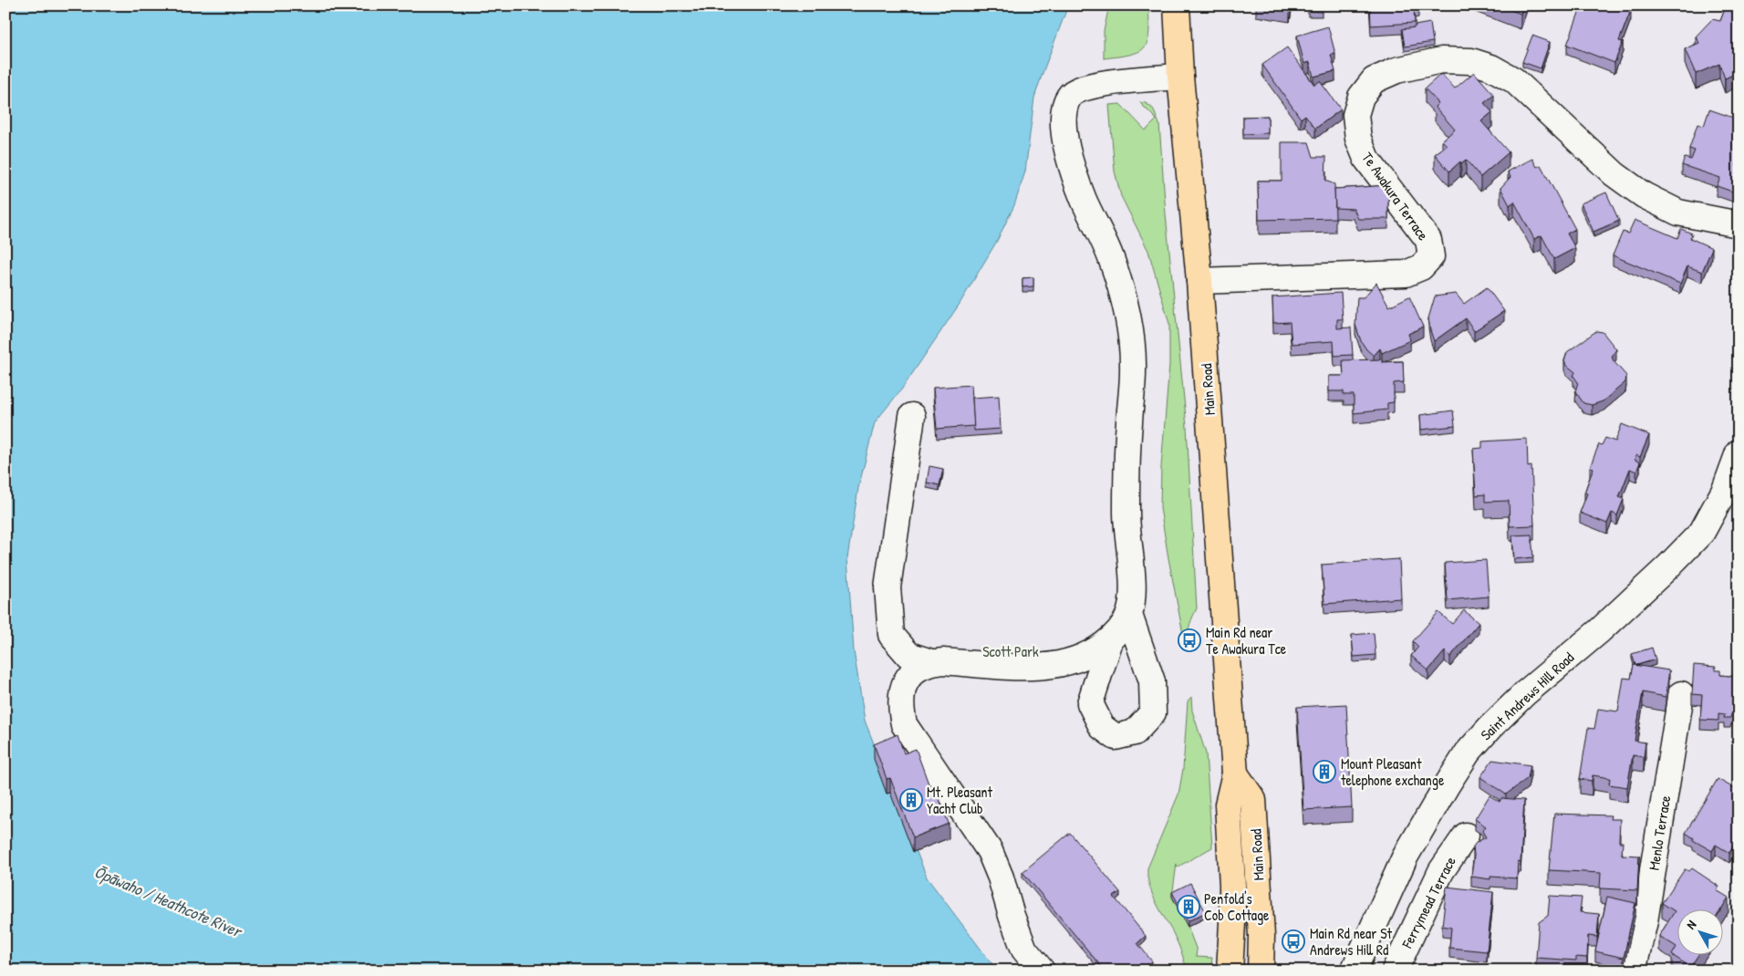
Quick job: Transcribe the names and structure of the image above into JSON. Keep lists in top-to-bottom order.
{
  "streets": {
    "main road": ["Main Road"],
    "street": [
      "Te Awakura Terrace",
      "Saint Andrews Hill Road",
      "Menlo Terrace",
      "Ferrymead Terrace"
    ]
  },
  "crossings": [
    ["Te Awakura Terrace", "Main Road"]
  ],
  "water": ["Ōpāwaho / Heathcote River"],
  "parks": ["Scott Park"],
  "places": {
    "bus stop": ["Main Rd near Te Awakura Tce", "Main Rd near St Andrews Hill Rd"],
    "building": ["Mount Pleasant telephone exchange", "Mt. Pleasant Yacht Club", "Penfold's Cob Cottage"]
  },
  "north": "top left"
}
